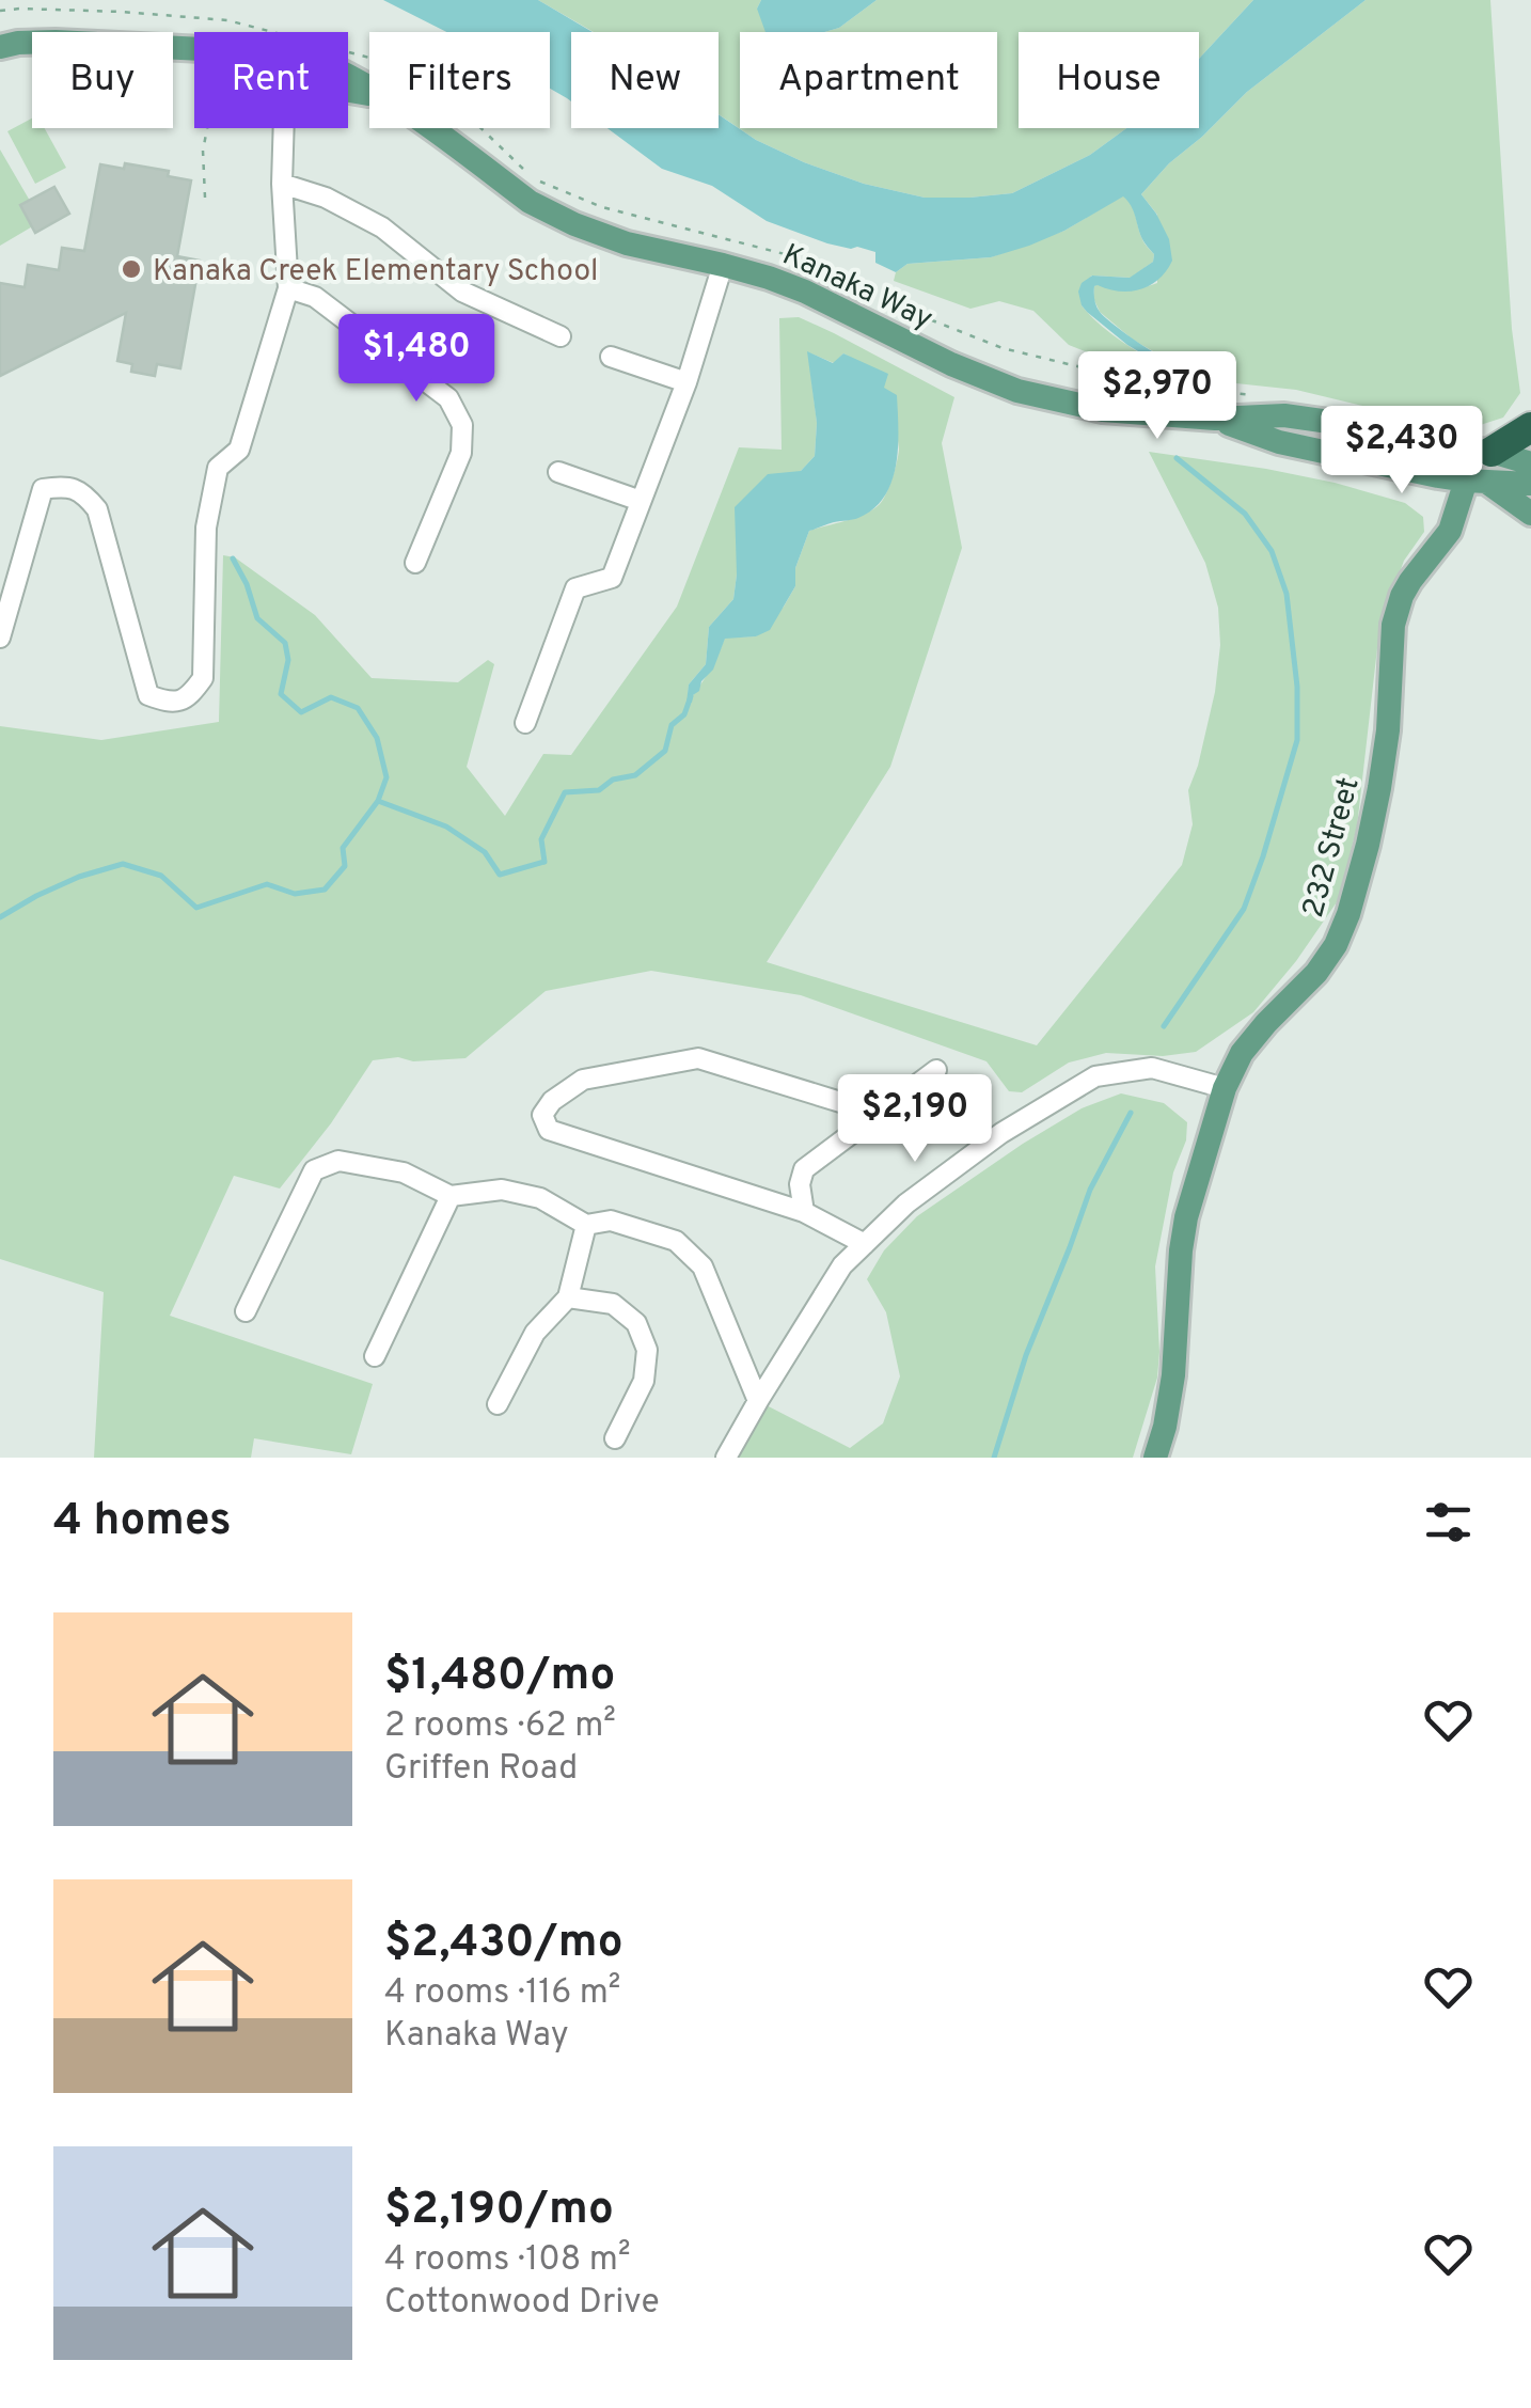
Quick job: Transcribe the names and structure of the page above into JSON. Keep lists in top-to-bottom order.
{
  "streets": {
    "main road": ["Kanaka Way", "232 Street"]
  },
  "crossings": [
    ["Kanaka Way", "232 Street"]
  ],
  "places": ["Kanaka Creek Elementary School"],
  "page": {
    "chip": [
      "Buy",
      "Rent",
      "Filters",
      "New",
      "Apartment",
      "House"
    ],
    "price": [
      "$1,480",
      "$2,970",
      "$2,430",
      "$2,190"
    ],
    "heading": "4 homes",
    "list": [
      {
        "name": "$1,480/mo",
        "note": "2 rooms · 62 m² · Griffen Road"
      },
      {
        "name": "$2,430/mo",
        "note": "4 rooms · 116 m² · Kanaka Way"
      },
      {
        "name": "$2,190/mo",
        "note": "4 rooms · 108 m² · Cottonwood Drive"
      }
    ]
  }
}
